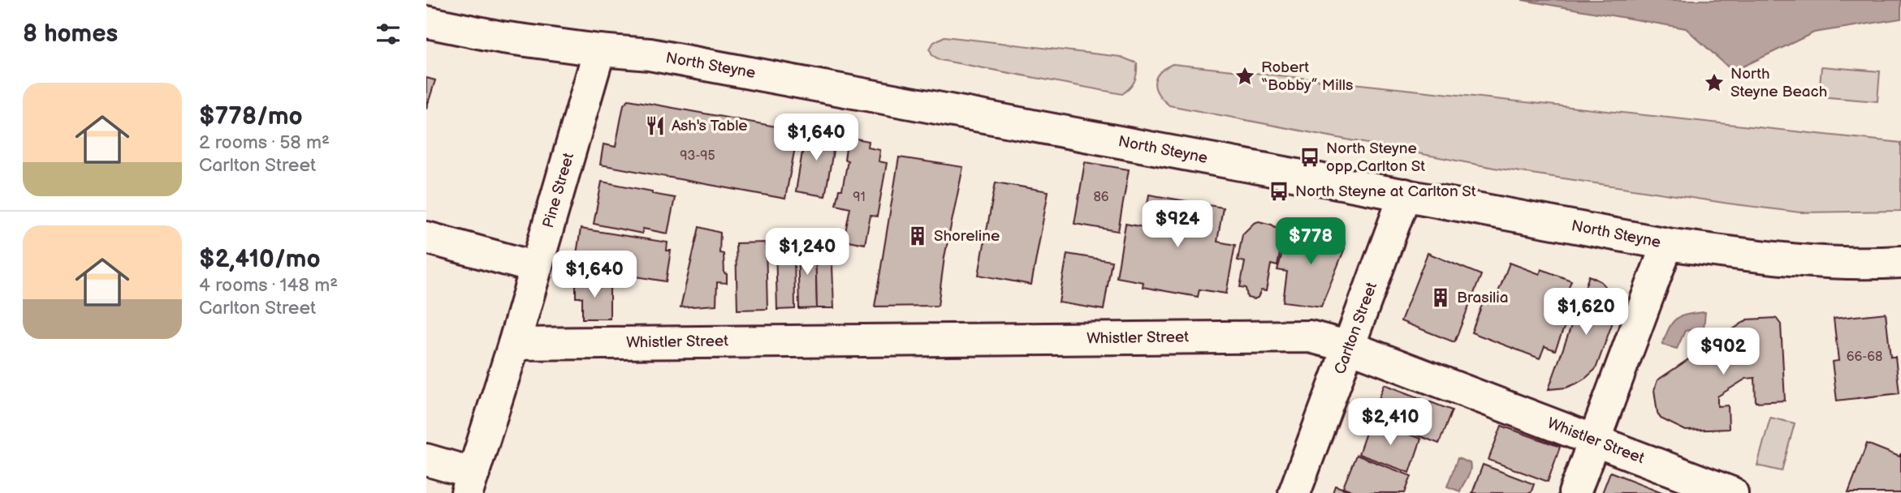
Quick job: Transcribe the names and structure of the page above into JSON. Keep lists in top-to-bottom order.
{
  "streets": {
    "street": [
      "North Steyne",
      "Pine Street",
      "Carlton Street",
      "Whistler Street"
    ]
  },
  "crossings": [
    ["North Steyne", "Pine Street"],
    ["North Steyne", "Carlton Street"],
    ["Pine Street", "Whistler Street"],
    ["Carlton Street", "Whistler Street"]
  ],
  "places": {
    "place": ["Robert “Bobby” Mills", "North Steyne Beach"],
    "restaurant": ["Ash's Table"],
    "bus stop": ["North Steyne opp Carlton St", "North Steyne at Carlton St"],
    "building": ["Shoreline", "Brasilia"]
  },
  "house_numbers": [
    "93-95",
    "91",
    "86",
    "66-68"
  ],
  "page": {
    "heading": "8 homes",
    "list": [
      {
        "name": "$778/mo",
        "note": "2 rooms · 58 m² · Carlton Street"
      },
      {
        "name": "$2,410/mo",
        "note": "4 rooms · 148 m² · Carlton Street"
      }
    ],
    "price": [
      "$1,640",
      "$924",
      "$778",
      "$1,240",
      "$1,640",
      "$1,620",
      "$902",
      "$2,410"
    ]
  }
}
